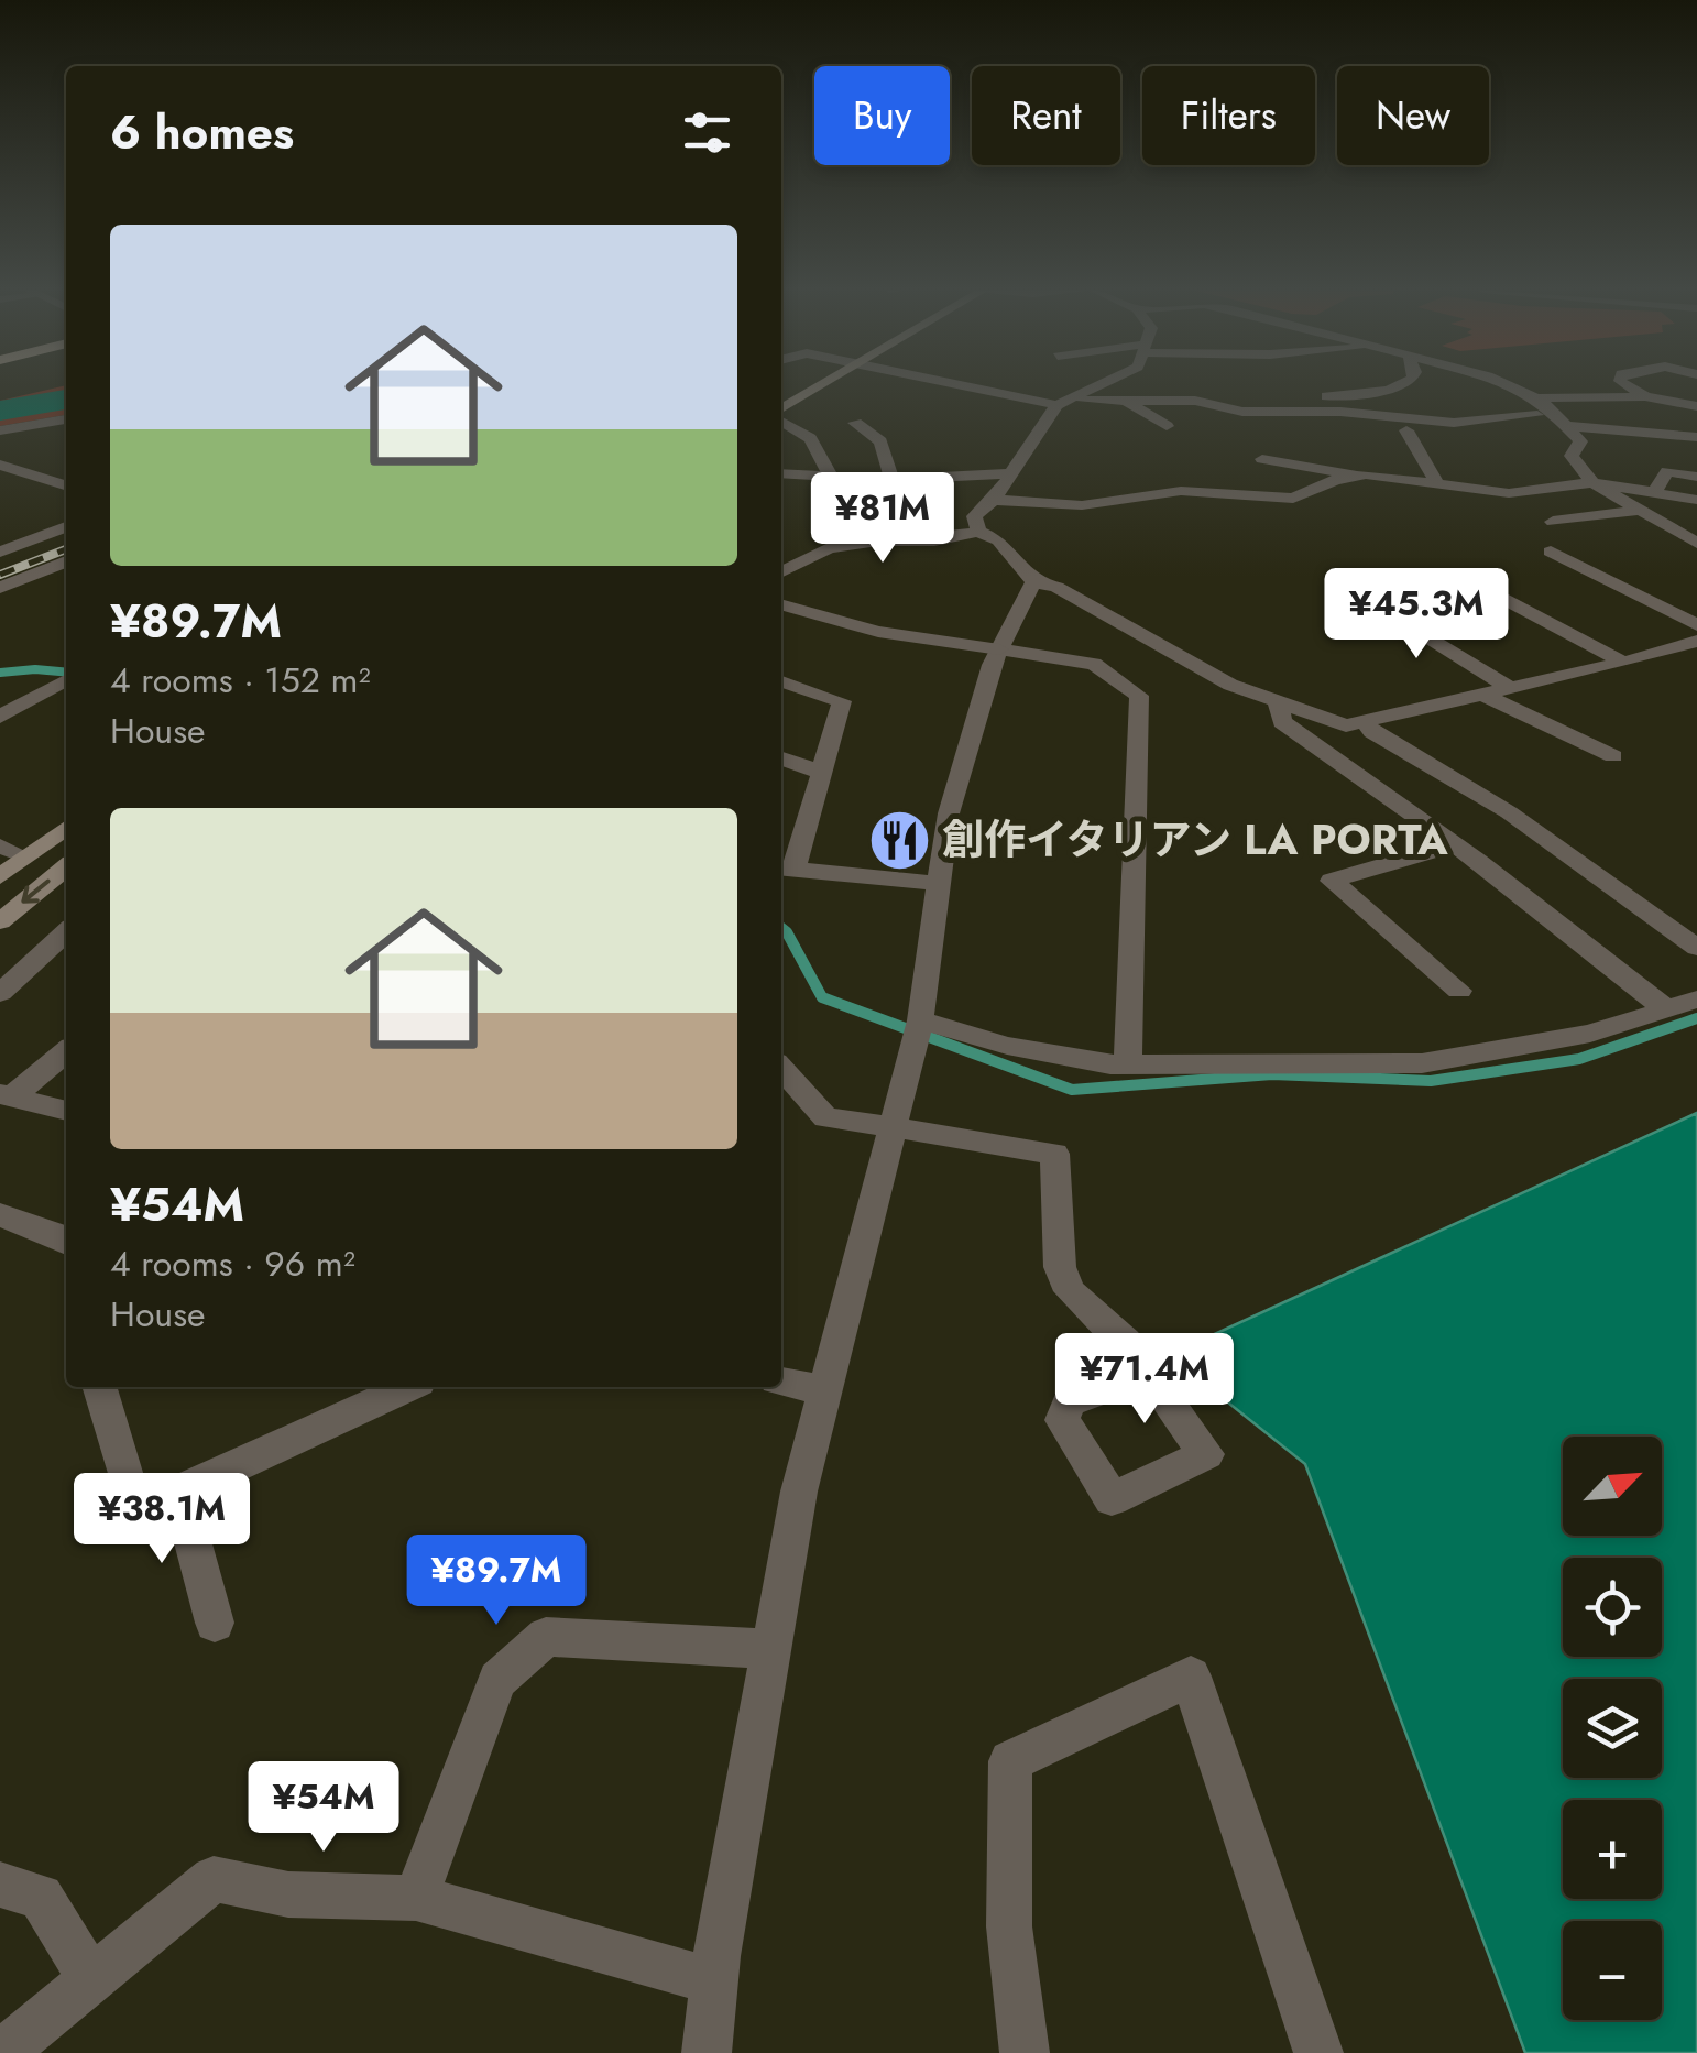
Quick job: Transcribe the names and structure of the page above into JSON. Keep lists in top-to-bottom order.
{
  "places": {
    "restaurant": ["創作イタリアン LA PORTA"]
  },
  "north": "top right",
  "page": {
    "chip": [
      "Buy",
      "Rent",
      "Filters",
      "New"
    ],
    "heading": "6 homes",
    "list": [
      {
        "name": "¥89.7M",
        "note": "4 rooms · 152 m² · House"
      },
      {
        "name": "¥54M",
        "note": "4 rooms · 96 m² · House"
      }
    ],
    "price": [
      "¥81M",
      "¥45.3M",
      "¥71.4M",
      "¥38.1M",
      "¥89.7M",
      "¥54M"
    ],
    "map_buttons": ["+", "−"]
  }
}
